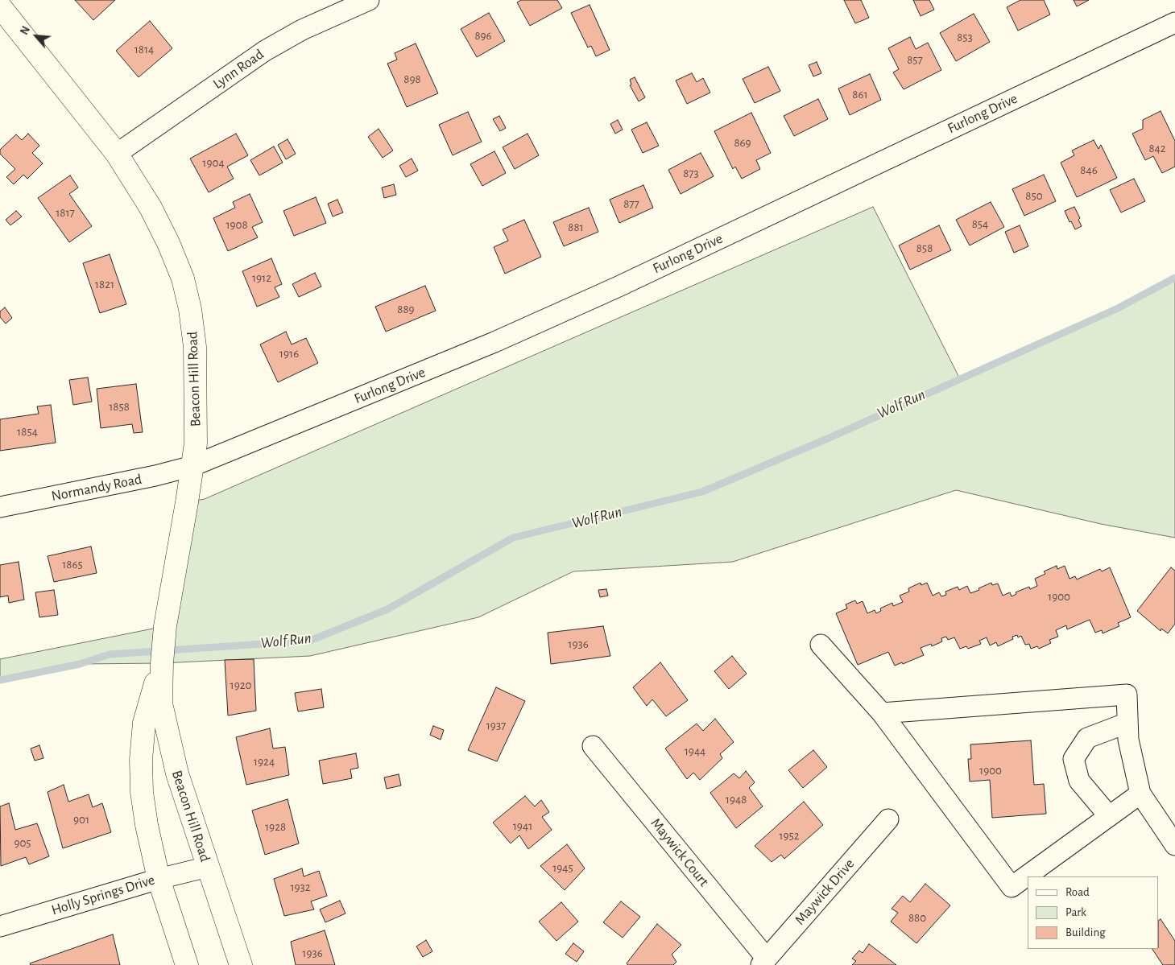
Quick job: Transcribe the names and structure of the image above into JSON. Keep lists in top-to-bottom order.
{
  "streets": {
    "street": [
      "Lynn Road",
      "Furlong Drive",
      "Beacon Hill Road",
      "Normandy Road",
      "Maywick Court",
      "Maywick Drive",
      "Holly Springs Drive"
    ]
  },
  "crossings": [
    ["Lynn Road", "Beacon Hill Road"],
    ["Furlong Drive", "Beacon Hill Road"],
    ["Furlong Drive", "Normandy Road"],
    ["Beacon Hill Road", "Normandy Road"],
    ["Beacon Hill Road", "Holly Springs Drive"],
    ["Maywick Court", "Maywick Drive"]
  ],
  "water": ["Wolf Run"],
  "house_numbers": [
    "896",
    "853",
    "1814",
    "857",
    "898",
    "861",
    "869",
    "842",
    "1904",
    "846",
    "873",
    "850",
    "877",
    "1817",
    "854",
    "1908",
    "881",
    "858",
    "1912",
    "1821",
    "889",
    "1916",
    "1858",
    "1854",
    "1865",
    "1900",
    "1936",
    "1920",
    "1937",
    "1944",
    "1924",
    "1900",
    "1948",
    "901",
    "1941",
    "1928",
    "1952",
    "905",
    "1945",
    "1932",
    "880",
    "1936"
  ],
  "legend": ["Road", "Park", "Building"],
  "north": "top left"
}
